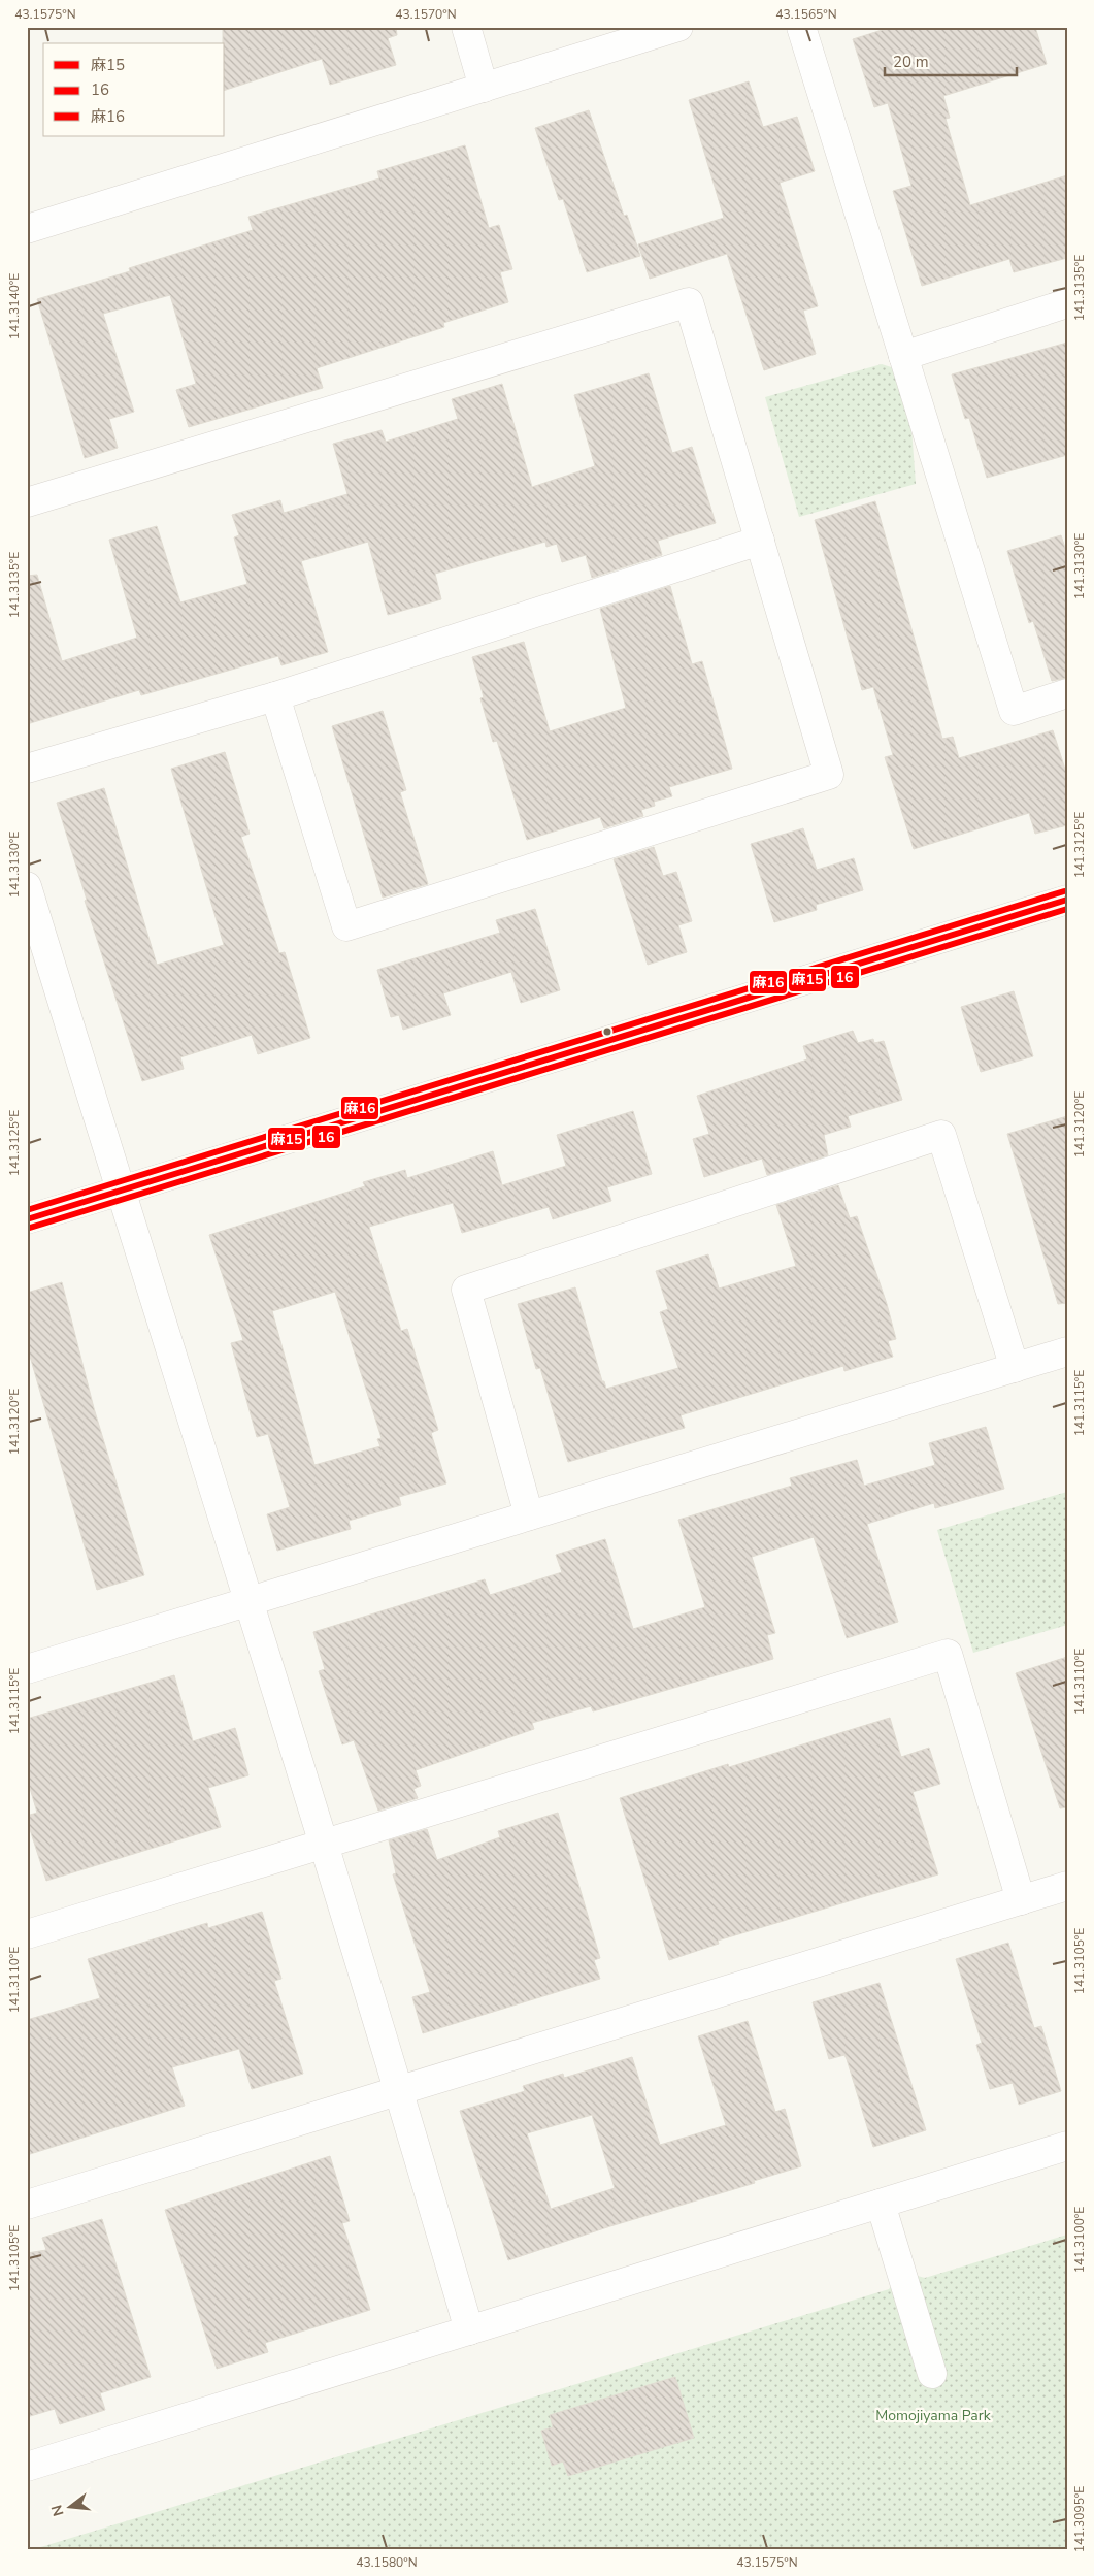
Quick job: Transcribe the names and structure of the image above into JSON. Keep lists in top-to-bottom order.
{
  "parks": ["Momojiyama Park"],
  "lines": ["transit line 麻16", "transit line 麻15", "transit line 16"],
  "legend": ["麻15", "16", "麻16"],
  "scale_bar": "20 m",
  "north": "left",
  "coordinates": [
    "43.1575°N",
    "43.1570°N",
    "43.1565°N",
    "141.3135°E",
    "141.3140°E",
    "141.3130°E",
    "141.3125°E",
    "141.3120°E",
    "141.3115°E",
    "141.3110°E",
    "141.3105°E",
    "141.3100°E",
    "141.3095°E",
    "43.1580°N"
  ]
}
